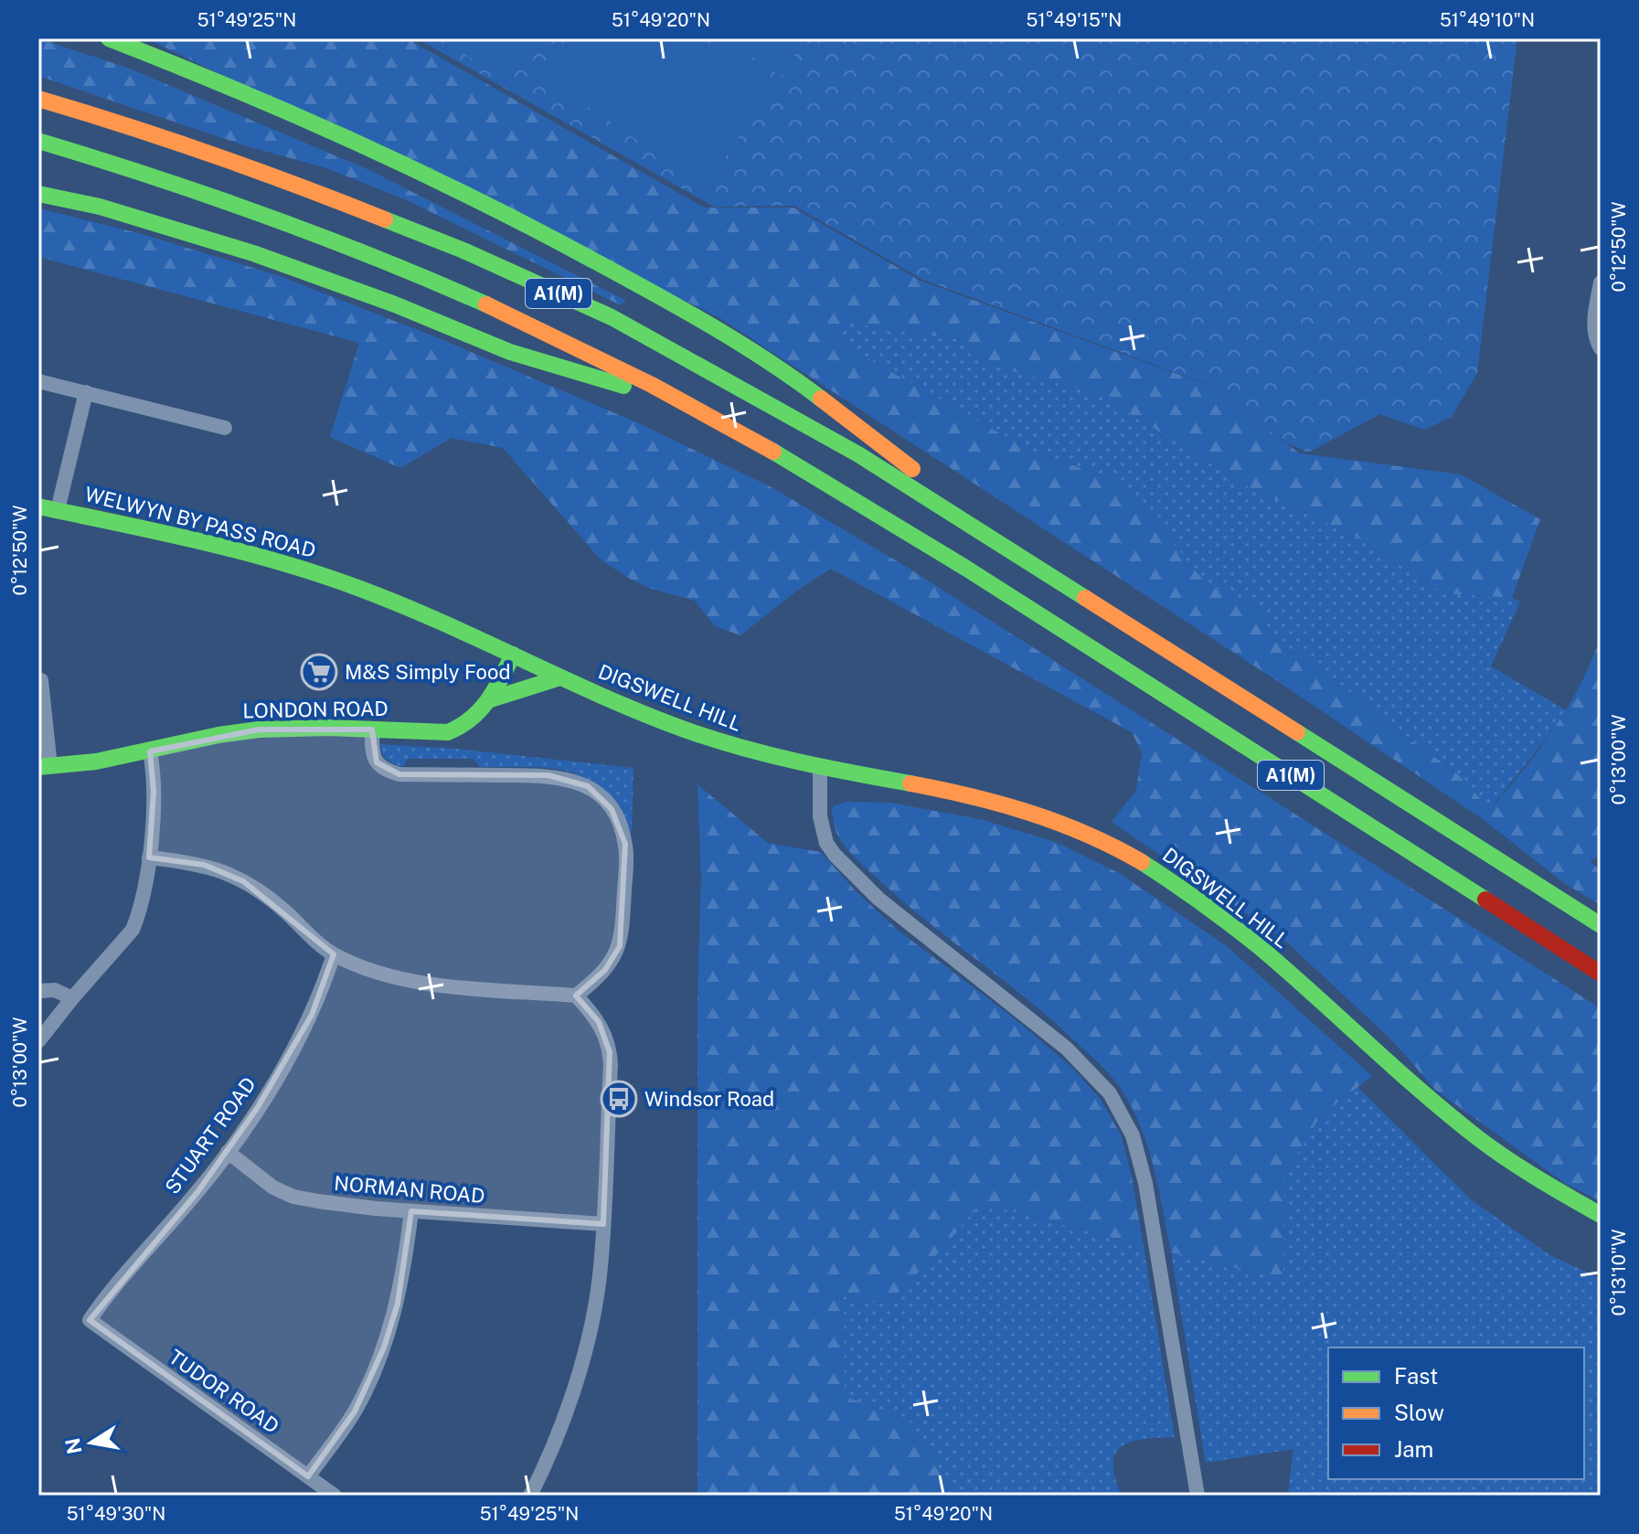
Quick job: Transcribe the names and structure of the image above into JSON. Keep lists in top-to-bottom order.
{
  "streets": {
    "main road": [
      "A1(M)",
      "WELWYN BY PASS ROAD",
      "DIGSWELL HILL",
      "LONDON ROAD"
    ],
    "street": ["STUART ROAD", "NORMAN ROAD", "TUDOR ROAD"]
  },
  "crossings": [
    ["WELWYN BY PASS ROAD", "DIGSWELL HILL"],
    ["WELWYN BY PASS ROAD", "LONDON ROAD"],
    ["DIGSWELL HILL", "LONDON ROAD"],
    ["STUART ROAD", "NORMAN ROAD"],
    ["STUART ROAD", "TUDOR ROAD"]
  ],
  "places": {
    "supermarket": ["M&S Simply Food"],
    "bus stop": ["Windsor Road"]
  },
  "legend": ["Fast", "Slow", "Jam"],
  "north": "left",
  "coordinates": [
    "51°49'25\"N",
    "51°49'20\"N",
    "51°49'15\"N",
    "51°49'10\"N",
    "0°12'50\"W",
    "0°13'00\"W",
    "0°13'10\"W",
    "51°49'30\"N"
  ]
}
